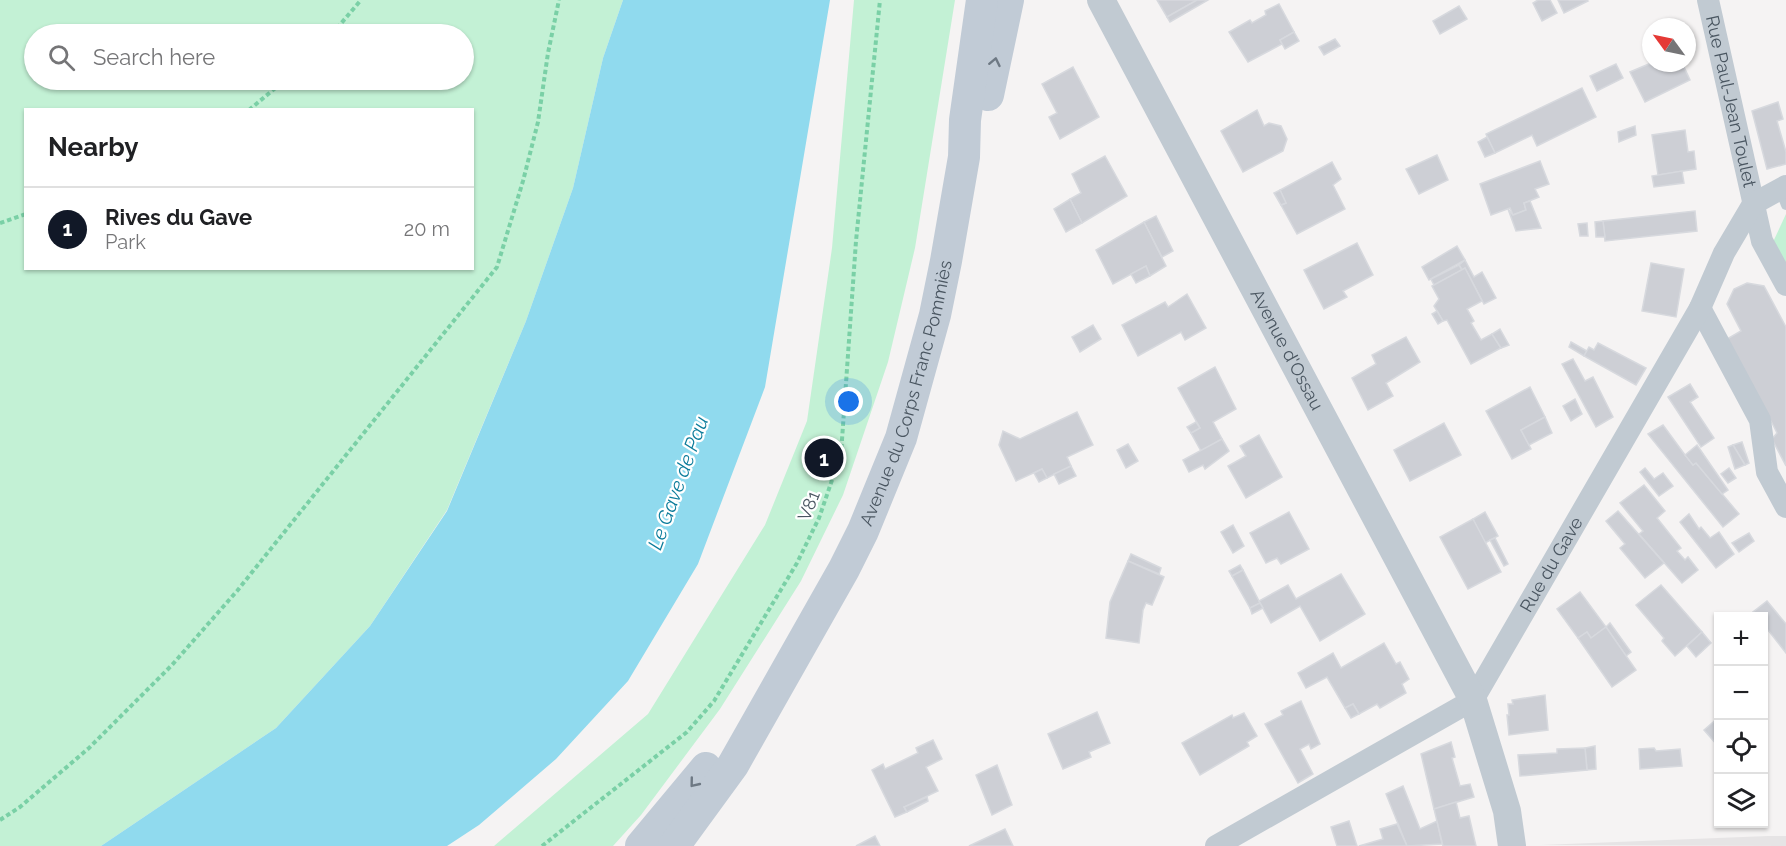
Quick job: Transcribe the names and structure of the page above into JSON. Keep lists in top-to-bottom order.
{
  "streets": {
    "main road": ["Avenue du Corps Franc Pommiès"],
    "street": ["Rue Paul-Jean Toulet", "Avenue d'Ossau", "Rue du Gave"],
    "path": ["V81"]
  },
  "crossings": [
    ["Rue Paul-Jean Toulet", "Rue du Gave"],
    ["Avenue d'Ossau", "Rue du Gave"]
  ],
  "water": ["Le Gave de Pau"],
  "north": "top left",
  "page": {
    "search": "Search here",
    "heading": "Nearby",
    "list": [
      {
        "mark": "1",
        "name": "Rives du Gave",
        "note": "Park",
        "value": "20 m"
      }
    ],
    "pins": "1",
    "map_buttons": ["+", "−"]
  }
}
